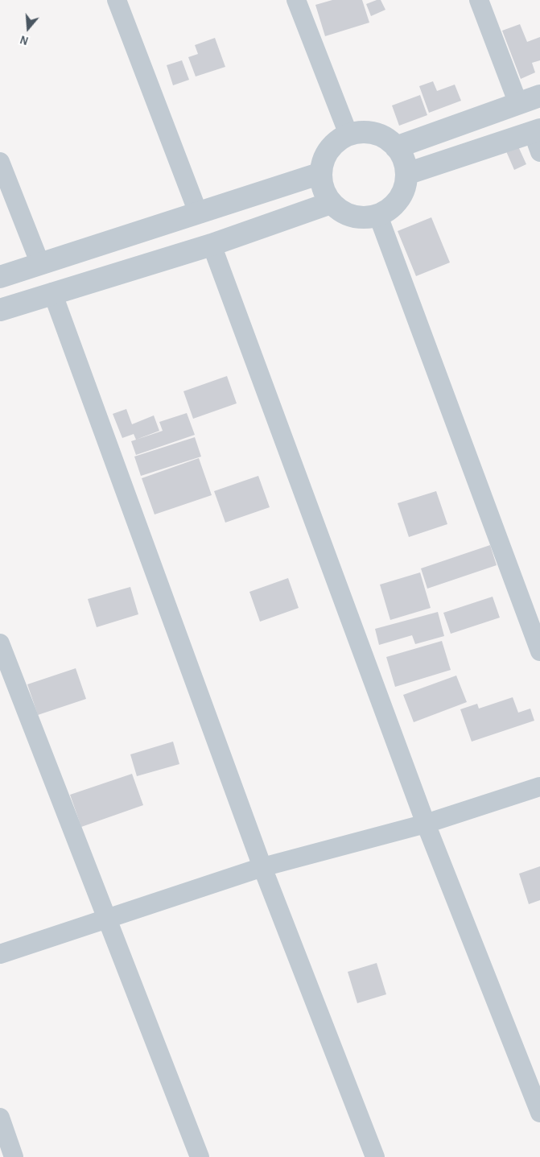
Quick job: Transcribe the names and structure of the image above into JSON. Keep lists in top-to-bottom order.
{
  "north": "bottom"
}
